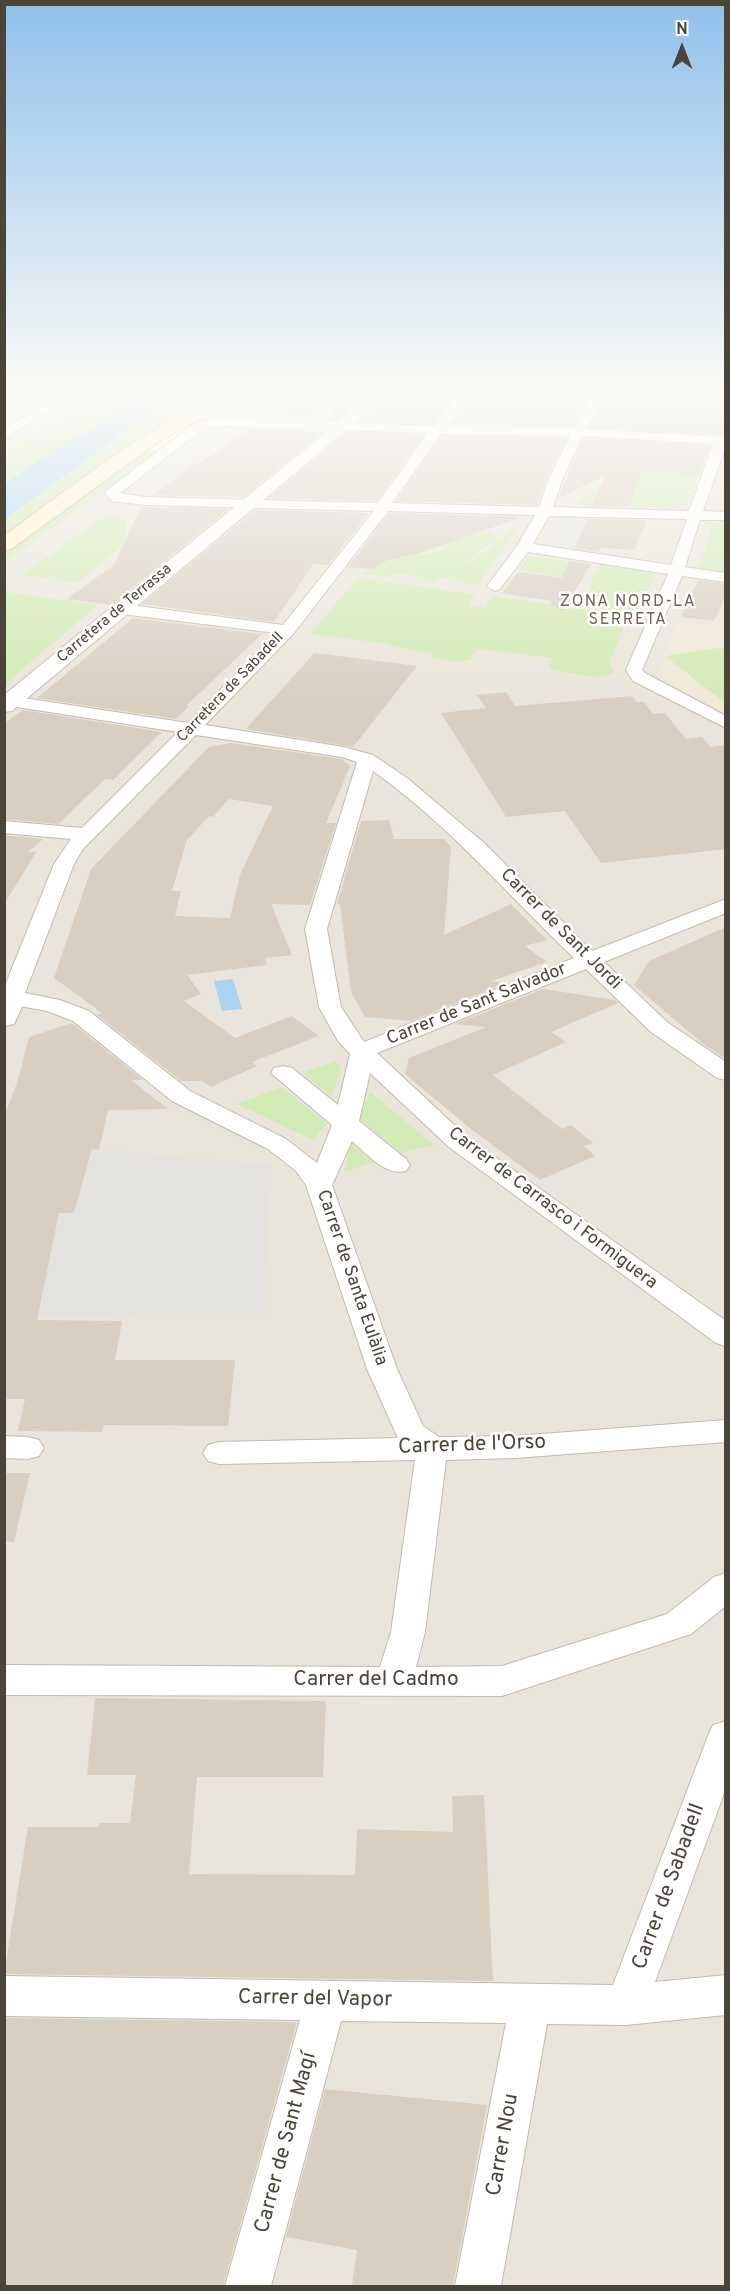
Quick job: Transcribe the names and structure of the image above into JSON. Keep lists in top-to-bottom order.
{
  "streets": {
    "street": [
      "Carretera de Terrassa",
      "Carretera de Sabadell",
      "Carrer de Sant Jordi",
      "Carrer de Sant Salvador",
      "Carrer de Carrasco i Formiguera",
      "Carrer de Santa Eulàlia",
      "Carrer de l'Orso",
      "Carrer del Cadmo",
      "Carrer de Sabadell",
      "Carrer del Vapor",
      "Carrer de Sant Magí",
      "Carrer Nou"
    ]
  },
  "crossings": [
    ["Carretera de Terrassa", "Carrer de Sant Jordi"],
    ["Carretera de Sabadell", "Carrer de Sant Jordi"],
    ["Carretera de Sabadell", "Carrer de Santa Eulàlia"],
    ["Carrer de Sant Jordi", "Carrer de Sant Salvador"],
    ["Carrer de Sant Jordi", "Carrer de Carrasco i Formiguera"],
    ["Carrer de Sant Salvador", "Carrer de Carrasco i Formiguera"],
    ["Carrer de Santa Eulàlia", "Carrer de l'Orso"],
    ["Carrer de Sabadell", "Carrer del Vapor"],
    ["Carrer del Vapor", "Carrer de Sant Magí"],
    ["Carrer del Vapor", "Carrer Nou"]
  ],
  "districts": ["ZONA NORD-LA SERRETA"],
  "north": "top"
}
